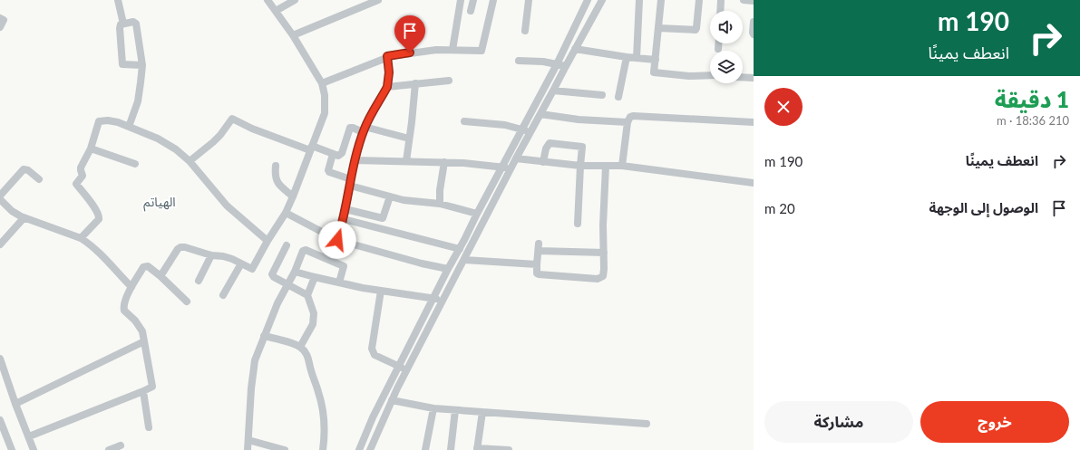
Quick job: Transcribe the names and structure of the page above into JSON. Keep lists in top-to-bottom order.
{
  "districts": ["الهياتم"],
  "page": {
    "turn": ["190 m", "انعطف يمينًا"],
    "heading": ["1 دقيقة", "210 m · 18:36"],
    "list": [
      {
        "name": "انعطف يمينًا",
        "value": "190 m"
      },
      {
        "name": "الوصول إلى الوجهة",
        "value": "20 m"
      }
    ],
    "buttons": ["خروج", "مشاركة"]
  }
}
